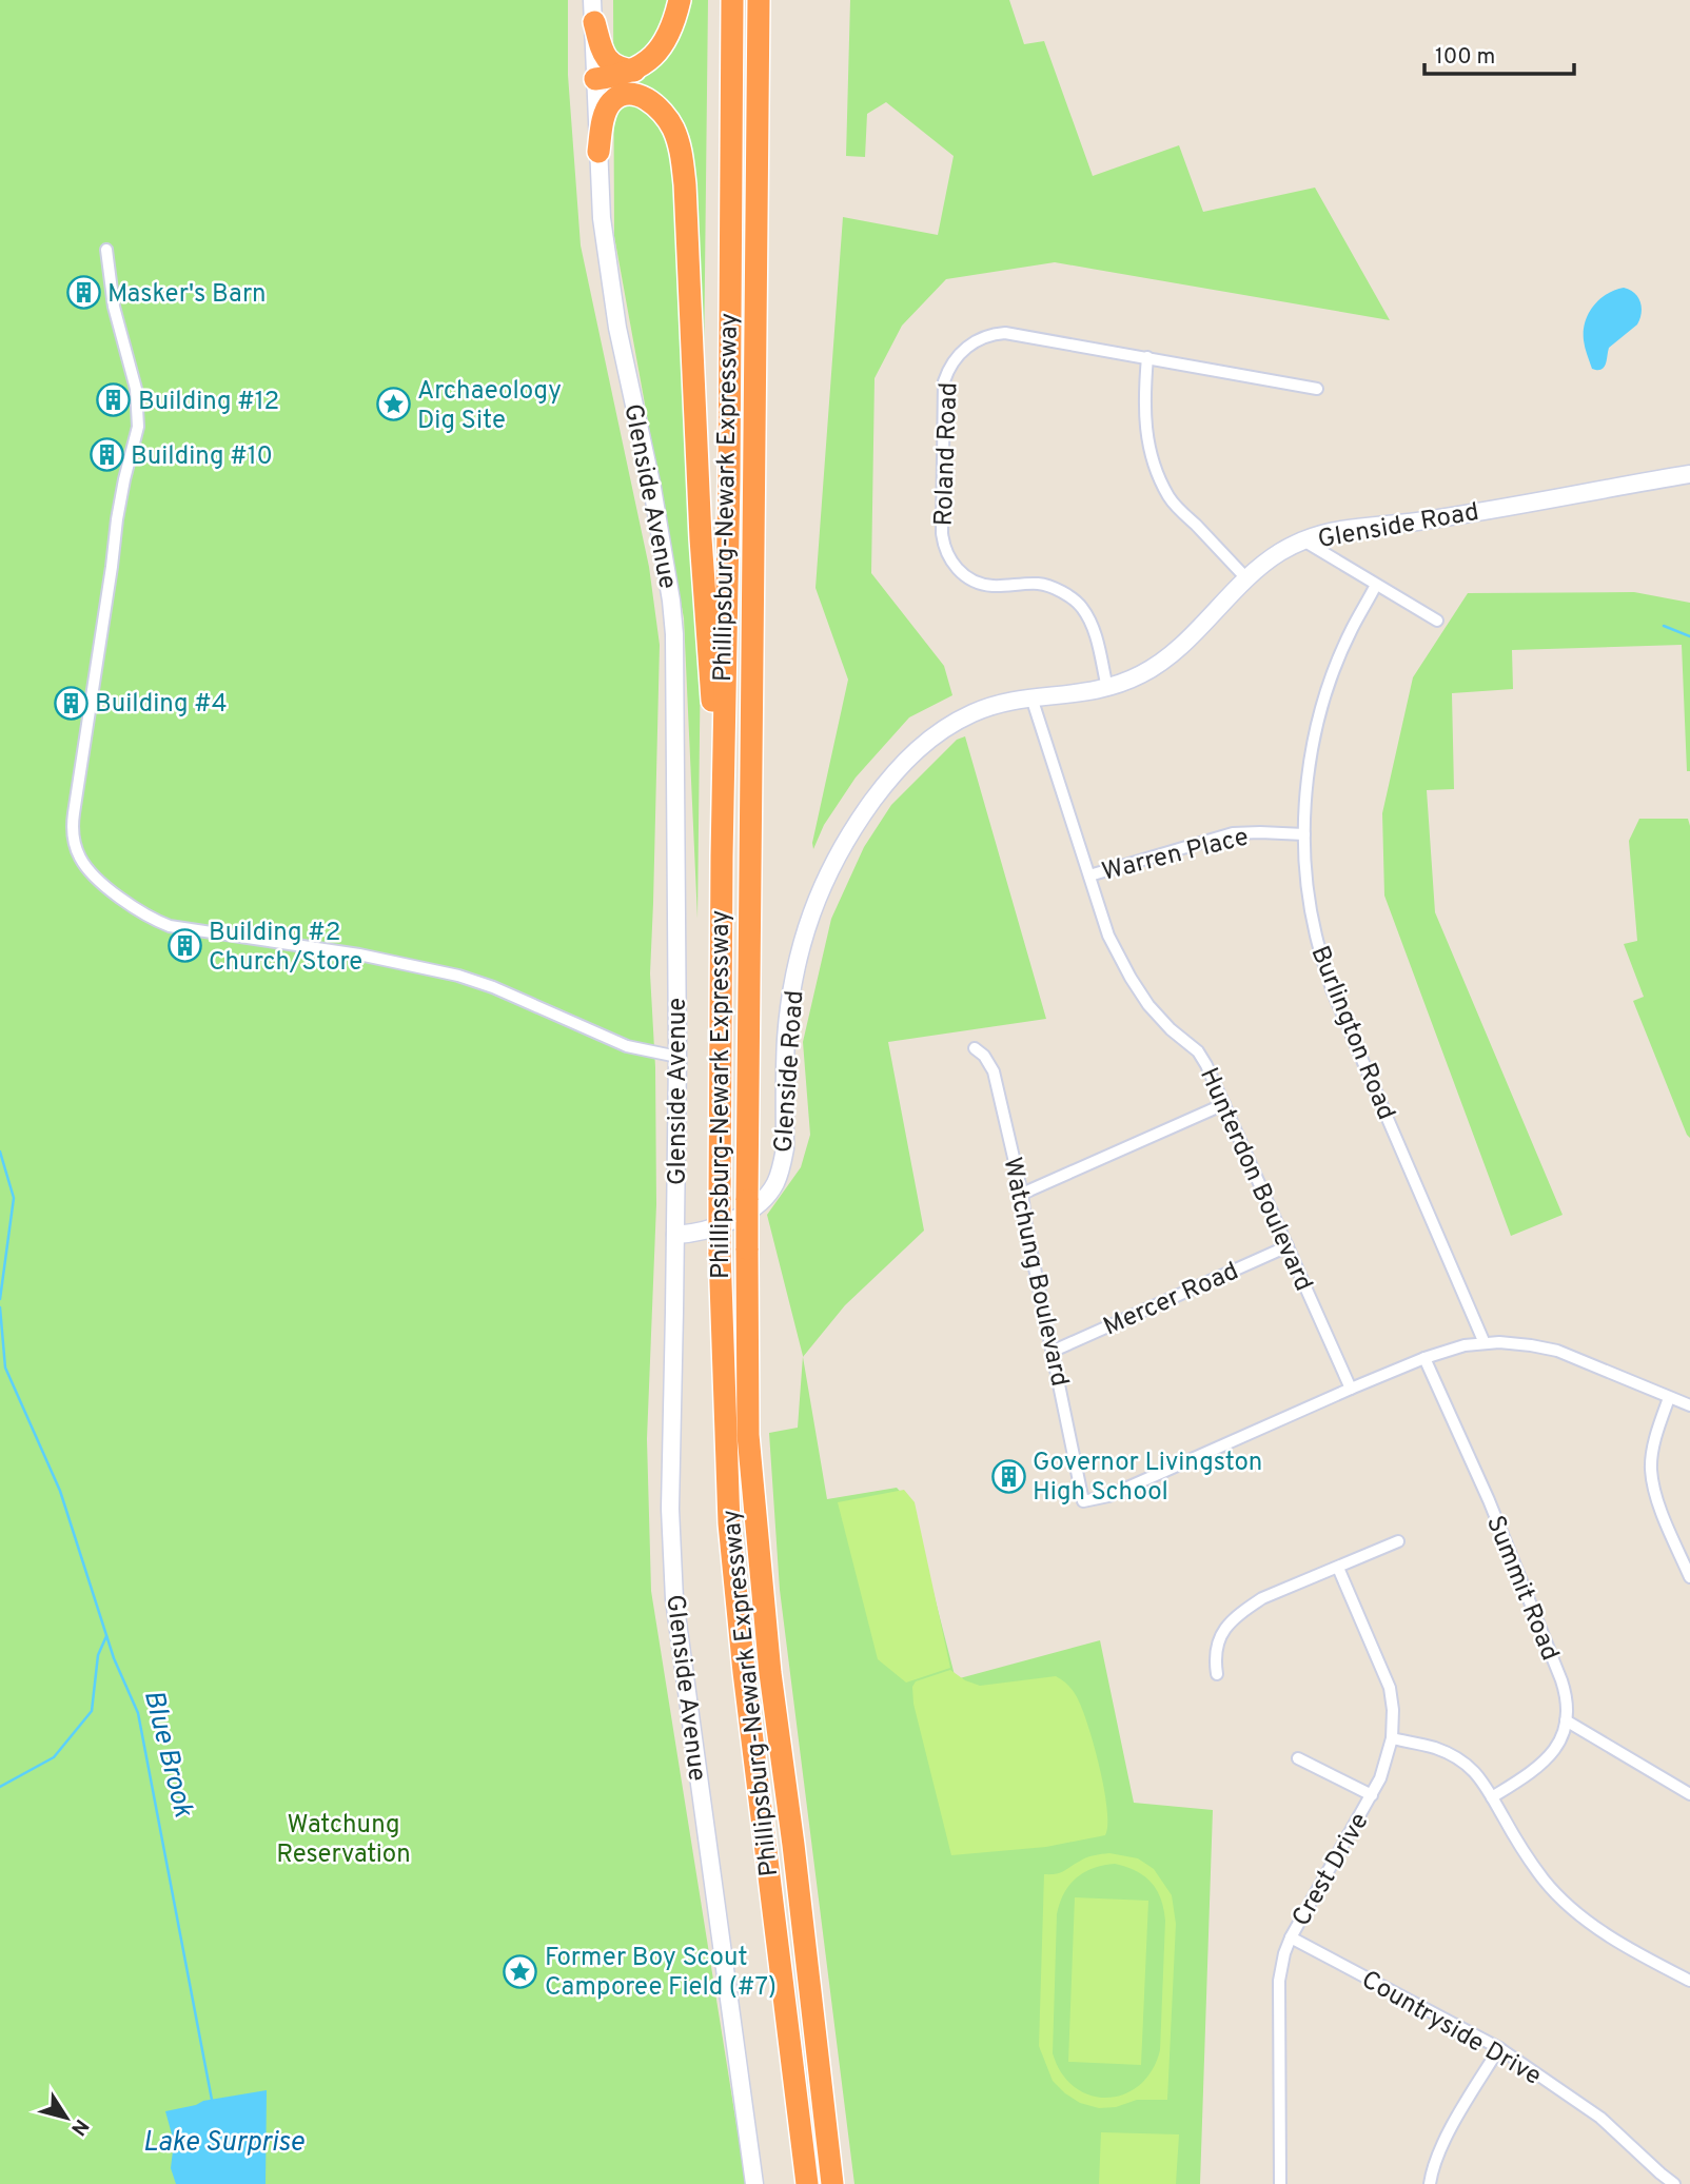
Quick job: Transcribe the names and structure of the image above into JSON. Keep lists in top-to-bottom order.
{
  "streets": {
    "highway": ["Phillipsburg-Newark Expressway"],
    "main road": ["Glenside Avenue", "Glenside Road"],
    "street": [
      "Roland Road",
      "Warren Place",
      "Burlington Road",
      "Hunterdon Boulevard",
      "Watchung Boulevard",
      "Mercer Road",
      "Summit Road",
      "Crest Drive",
      "Countryside Drive"
    ]
  },
  "crossings": [
    ["Roland Road", "Glenside Road"],
    ["Glenside Avenue", "Glenside Road"],
    ["Glenside Road", "Hunterdon Boulevard"],
    ["Warren Place", "Burlington Road"],
    ["Warren Place", "Hunterdon Boulevard"],
    ["Hunterdon Boulevard", "Watchung Boulevard"],
    ["Hunterdon Boulevard", "Mercer Road"],
    ["Watchung Boulevard", "Mercer Road"],
    ["Crest Drive", "Countryside Drive"]
  ],
  "water": ["Blue Brook", "Lake Surprise"],
  "parks": ["Watchung Reservation"],
  "places": {
    "building": [
      "Masker's Barn",
      "Building #12",
      "Building #10",
      "Building #4",
      "Building #2 Church/Store",
      "Governor Livingston High School"
    ],
    "place": ["Archaeology Dig Site", "Former Boy Scout Camporee Field (#7)"]
  },
  "scale_bar": "100 m",
  "north": "bottom right"
}
